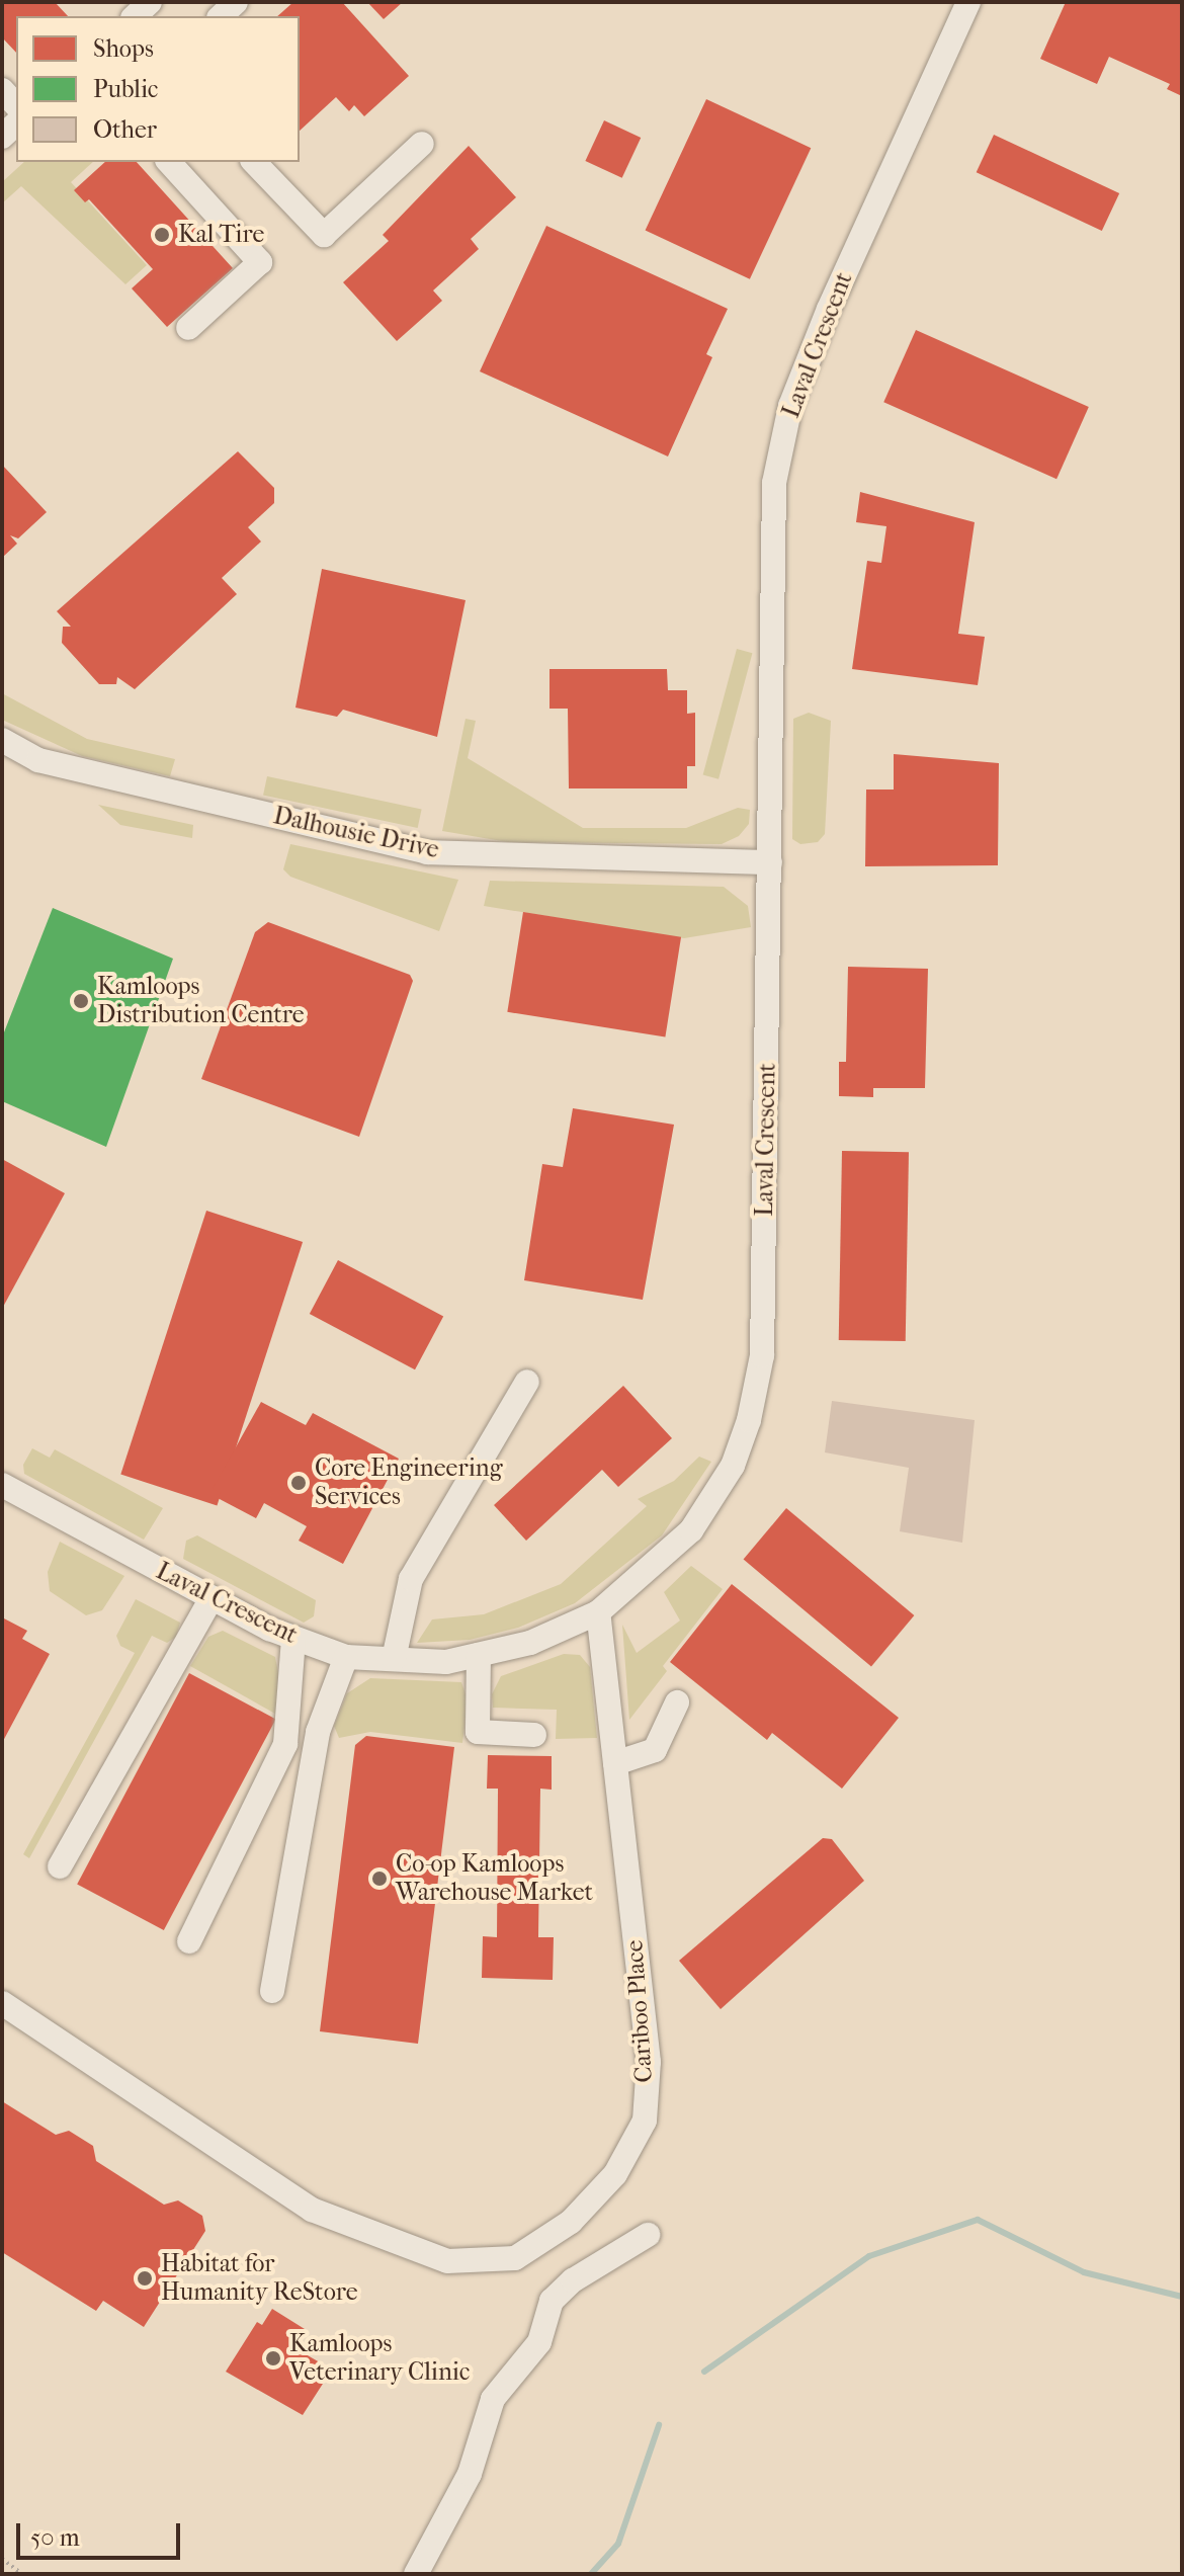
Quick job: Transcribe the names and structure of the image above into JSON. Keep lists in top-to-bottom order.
{
  "streets": {
    "street": ["Laval Crescent", "Dalhousie Drive", "Cariboo Place"]
  },
  "crossings": [
    ["Laval Crescent", "Dalhousie Drive"],
    ["Laval Crescent", "Cariboo Place"]
  ],
  "places": [
    "Kal Tire",
    "Kamloops Distribution Centre",
    "Core Engineering Services",
    "Co-op Kamloops Warehouse Market",
    "Habitat for Humanity ReStore",
    "Kamloops Veterinary Clinic"
  ],
  "legend": ["Shops", "Public", "Other"],
  "scale_bar": "50 m"
}
